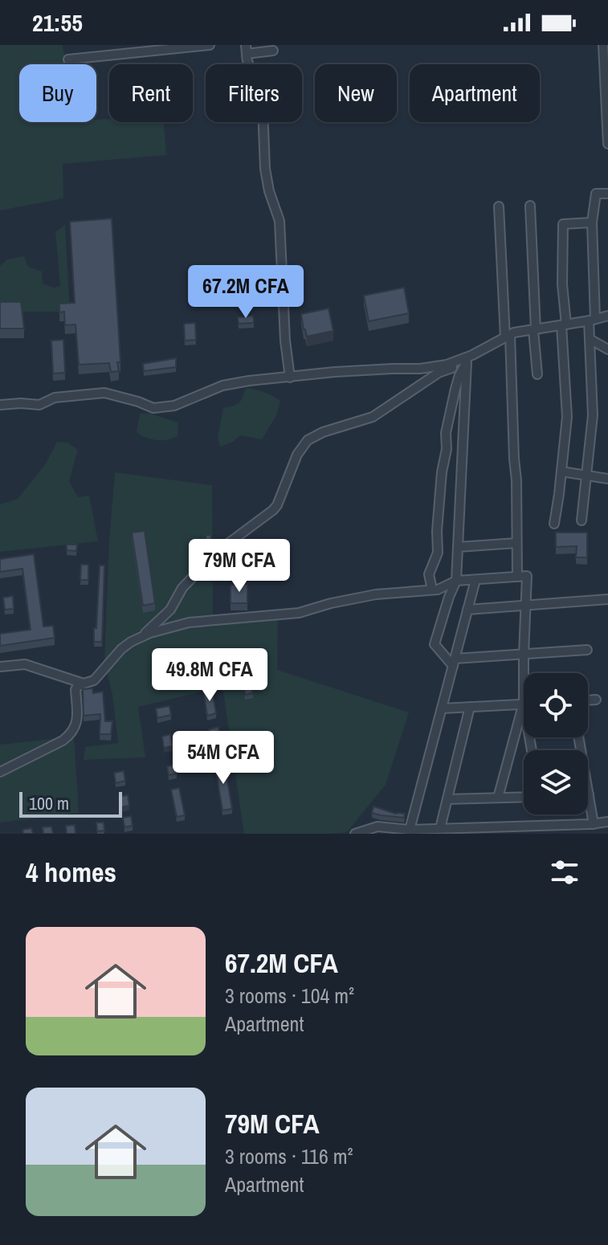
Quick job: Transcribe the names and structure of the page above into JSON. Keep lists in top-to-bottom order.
{
  "scale_bar": "100 m",
  "page": {
    "status": "21:55",
    "chip": [
      "Buy",
      "Rent",
      "Filters",
      "New",
      "Apartment"
    ],
    "price": [
      "67.2M CFA",
      "79M CFA",
      "49.8M CFA",
      "54M CFA"
    ],
    "scale": "100 m",
    "heading": "4 homes",
    "list": [
      {
        "name": "67.2M CFA",
        "note": "3 rooms · 104 m² · Apartment"
      },
      {
        "name": "79M CFA",
        "note": "3 rooms · 116 m² · Apartment"
      }
    ]
  }
}
